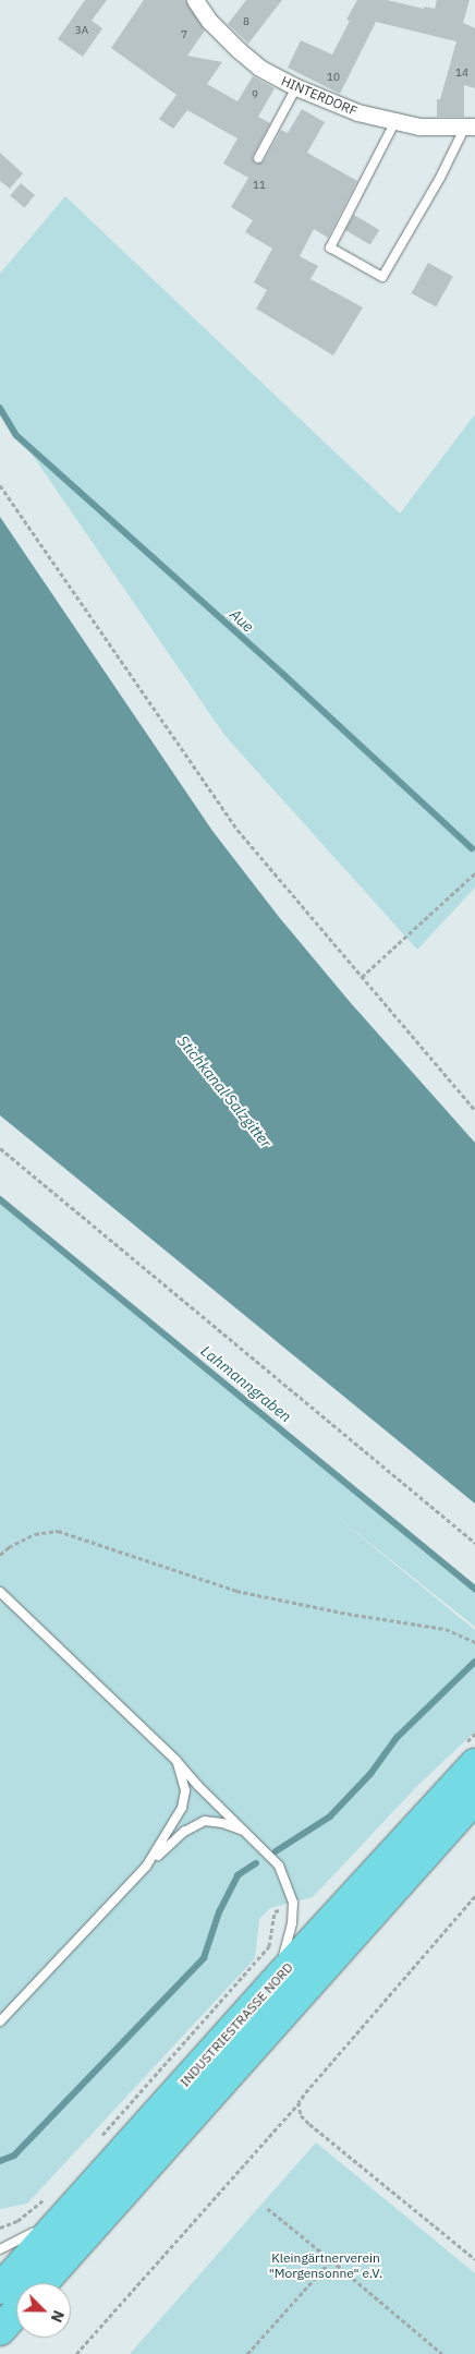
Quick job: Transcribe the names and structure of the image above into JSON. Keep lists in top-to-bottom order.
{
  "streets": {
    "highway": ["INDUSTRIESTRASSE NORD"],
    "street": ["HINTERDORF"]
  },
  "water": ["Aue", "Stichkanal Salzgitter", "Lahmanngraben"],
  "parks": ["Kleingärtnerverein \"Morgensonne\" e.V."],
  "house_numbers": [
    "8",
    "3A",
    "7",
    "14",
    "10",
    "9",
    "11"
  ],
  "north": "bottom right"
}
